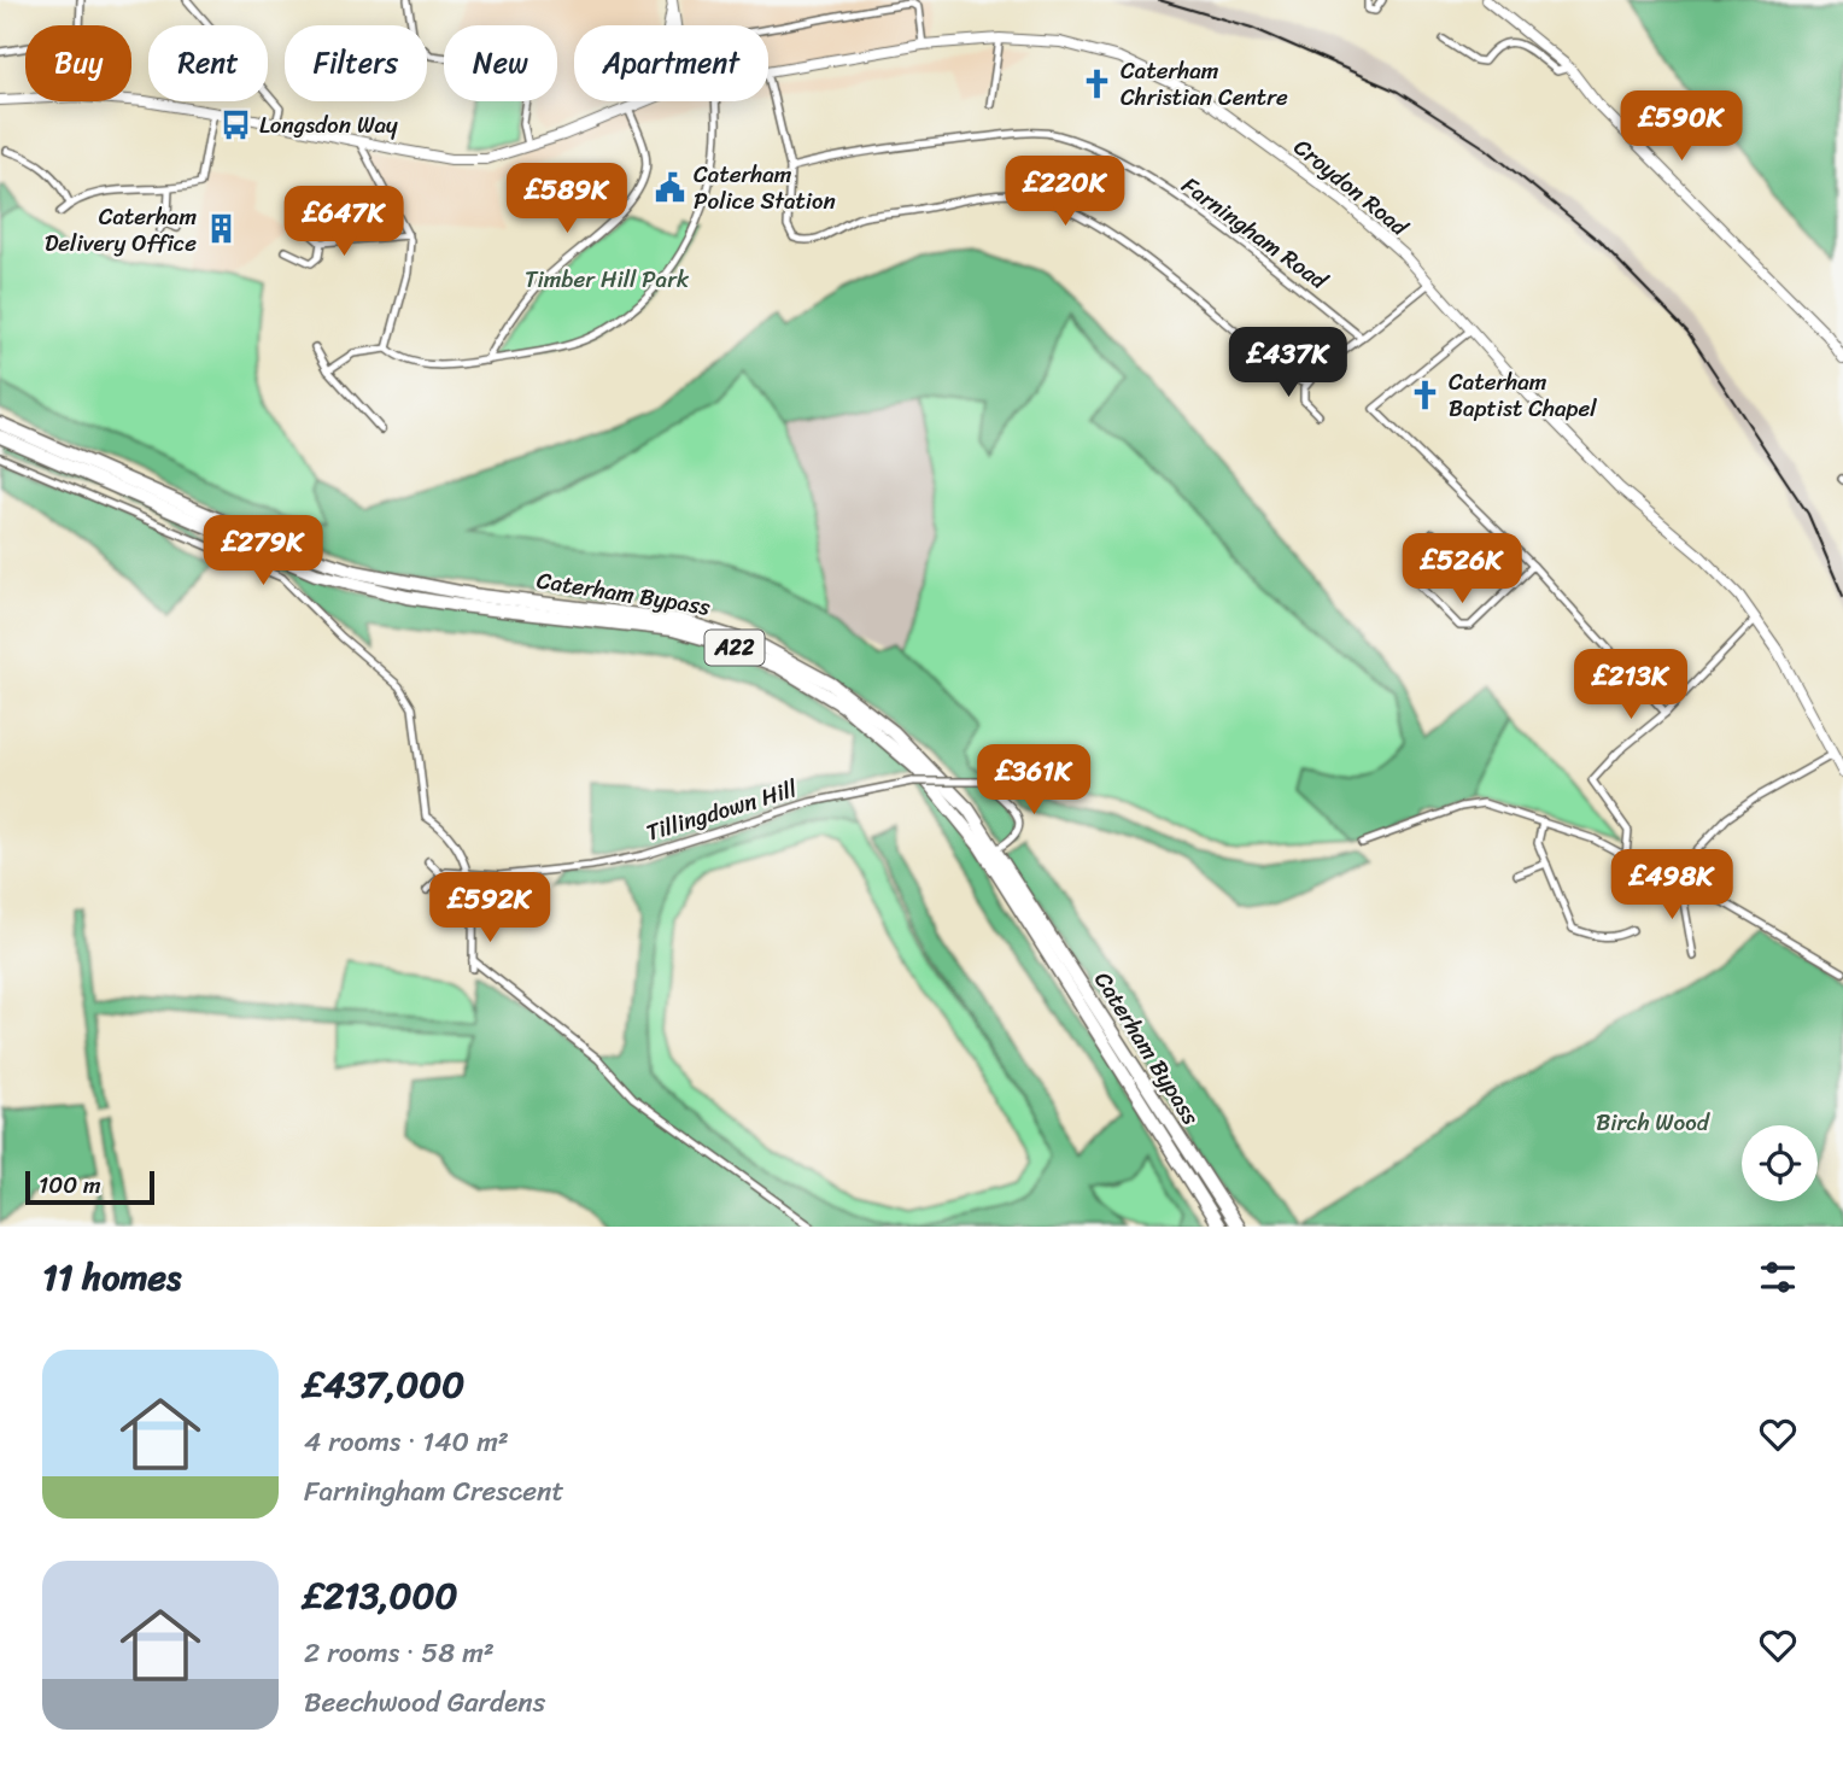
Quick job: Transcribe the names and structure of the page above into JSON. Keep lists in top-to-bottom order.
{
  "streets": {
    "highway": ["Caterham Bypass", "A22"],
    "main road": ["Croydon Road"],
    "street": ["Farningham Road", "Tillingdown Hill"]
  },
  "crossings": [
    ["Caterham Bypass", "Tillingdown Hill"]
  ],
  "parks": ["Timber Hill Park", "Birch Wood"],
  "places": {
    "church": ["Caterham Christian Centre", "Caterham Baptist Chapel"],
    "bus stop": ["Longsdon Way"],
    "public building": ["Caterham Police Station"],
    "building": ["Caterham Delivery Office"]
  },
  "scale_bar": "100 m",
  "page": {
    "chip": [
      "Buy",
      "Rent",
      "Filters",
      "New",
      "Apartment"
    ],
    "price": [
      "£590K",
      "£220K",
      "£589K",
      "£647K",
      "£437K",
      "£279K",
      "£526K",
      "£213K",
      "£361K",
      "£498K",
      "£592K"
    ],
    "scale": "100 m",
    "heading": "11 homes",
    "list": [
      {
        "name": "£437,000",
        "note": "4 rooms · 140 m² · Farningham Crescent"
      },
      {
        "name": "£213,000",
        "note": "2 rooms · 58 m² · Beechwood Gardens"
      }
    ]
  }
}
